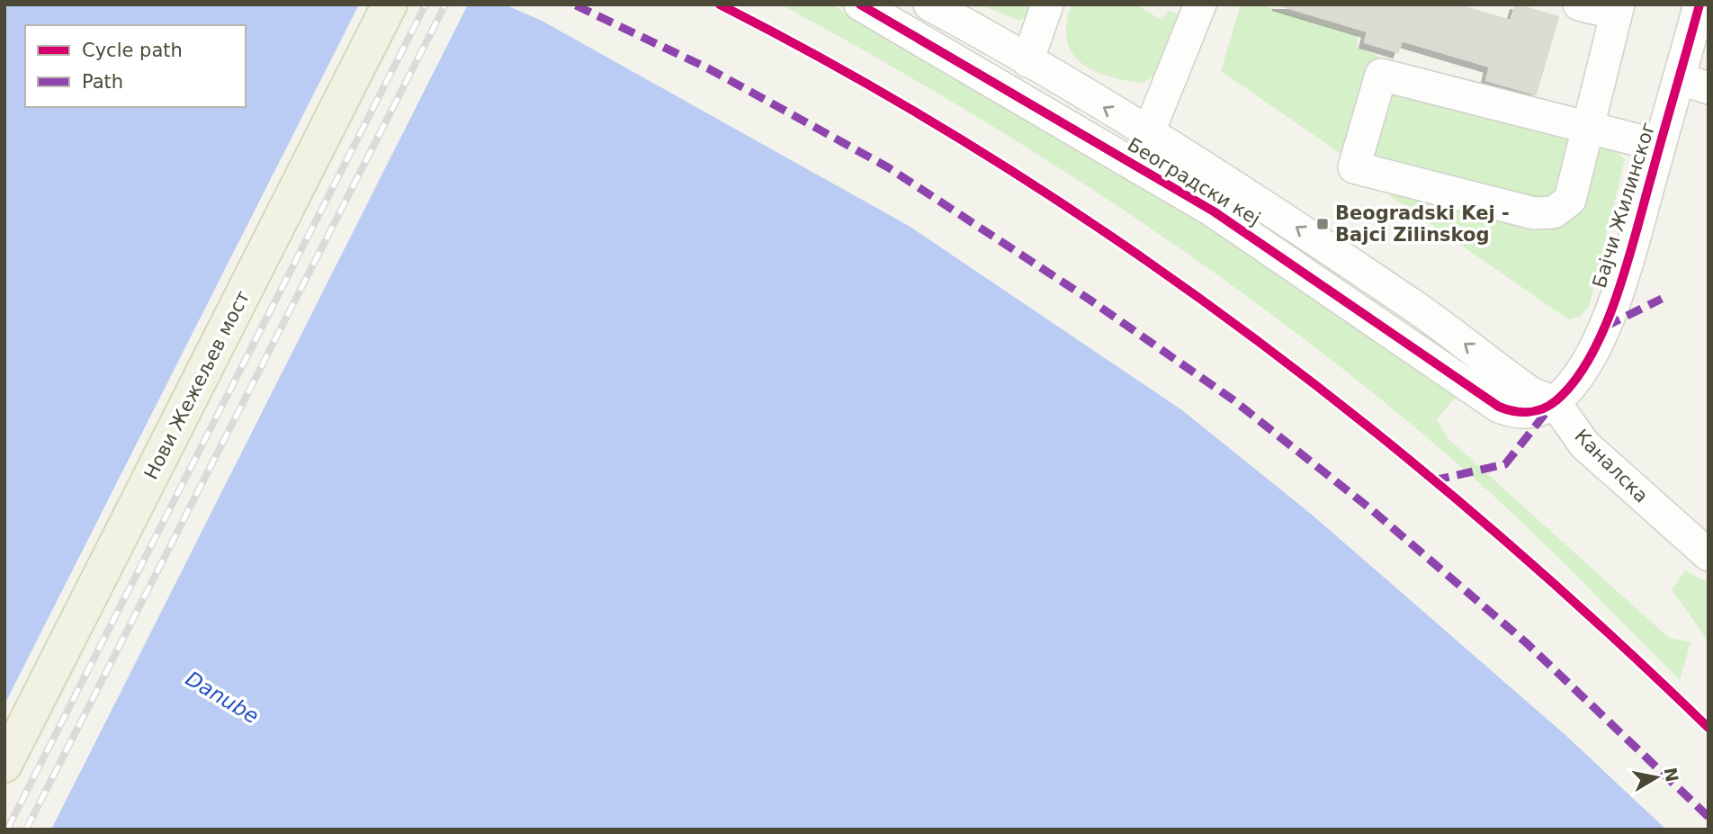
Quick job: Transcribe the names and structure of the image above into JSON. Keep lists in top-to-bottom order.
{
  "streets": {
    "main road": ["Нови Жежељев мост"],
    "street": ["Београдски кеј", "Бајчи Жилинског", "Каналска"]
  },
  "crossings": [
    ["Бајчи Жилинског", "Каналска"]
  ],
  "water": ["Danube"],
  "places": {
    "transit": ["Beogradski Kej - Bajci Zilinskog"]
  },
  "legend": ["Cycle path", "Path"],
  "north": "right"
}
